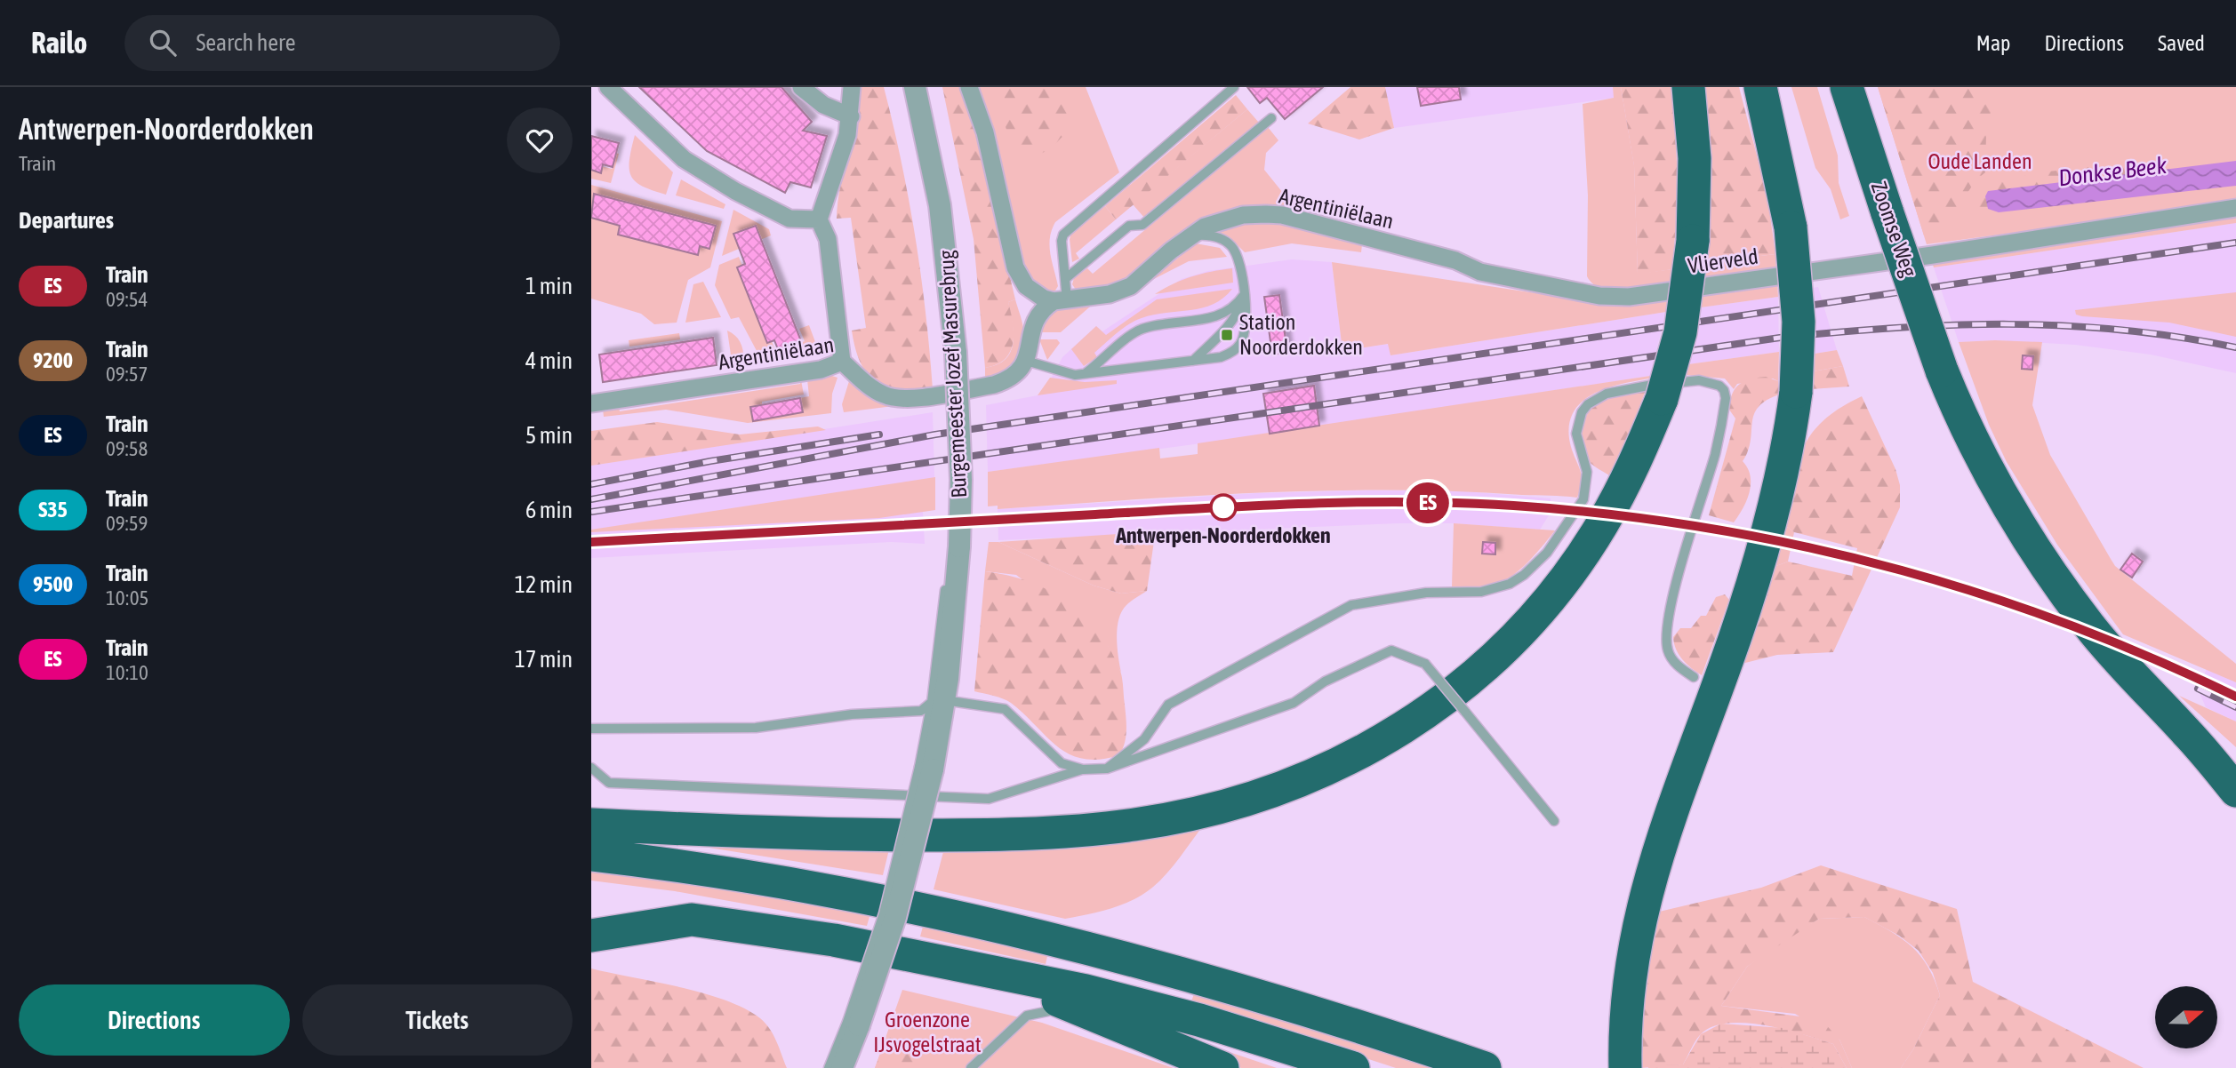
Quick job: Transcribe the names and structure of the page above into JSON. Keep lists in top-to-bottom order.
{
  "streets": {
    "highway": ["Zoomse Weg"],
    "street": ["Argentiniëlaan", "Vlierveld", "Burgemeester Jozef Masurebrug"]
  },
  "crossings": [
    ["Argentiniëlaan", "Vlierveld"]
  ],
  "water": ["Donkse Beek"],
  "parks": ["Oude Landen", "Groenzone IJsvogelstraat"],
  "places": {
    "transit": ["Station Noorderdokken"],
    "other": ["Antwerpen-Noorderdokken"]
  },
  "north": "right",
  "page": {
    "header": "Railo",
    "search": "Search here",
    "nav": ["Map", "Directions", "Saved"],
    "heading": [
      ["Antwerpen-Noorderdokken", "Train"],
      "Departures"
    ],
    "on_map": "ES",
    "list": [
      {
        "mark": "ES",
        "name": "Train",
        "note": "09:54",
        "value": "1 min"
      },
      {
        "mark": "9200",
        "name": "Train",
        "note": "09:57",
        "value": "4 min"
      },
      {
        "mark": "ES",
        "name": "Train",
        "note": "09:58",
        "value": "5 min"
      },
      {
        "mark": "S35",
        "name": "Train",
        "note": "09:59",
        "value": "6 min"
      },
      {
        "mark": "9500",
        "name": "Train",
        "note": "10:05",
        "value": "12 min"
      },
      {
        "mark": "ES",
        "name": "Train",
        "note": "10:10",
        "value": "17 min"
      }
    ],
    "buttons": ["Directions", "Tickets"]
  }
}
